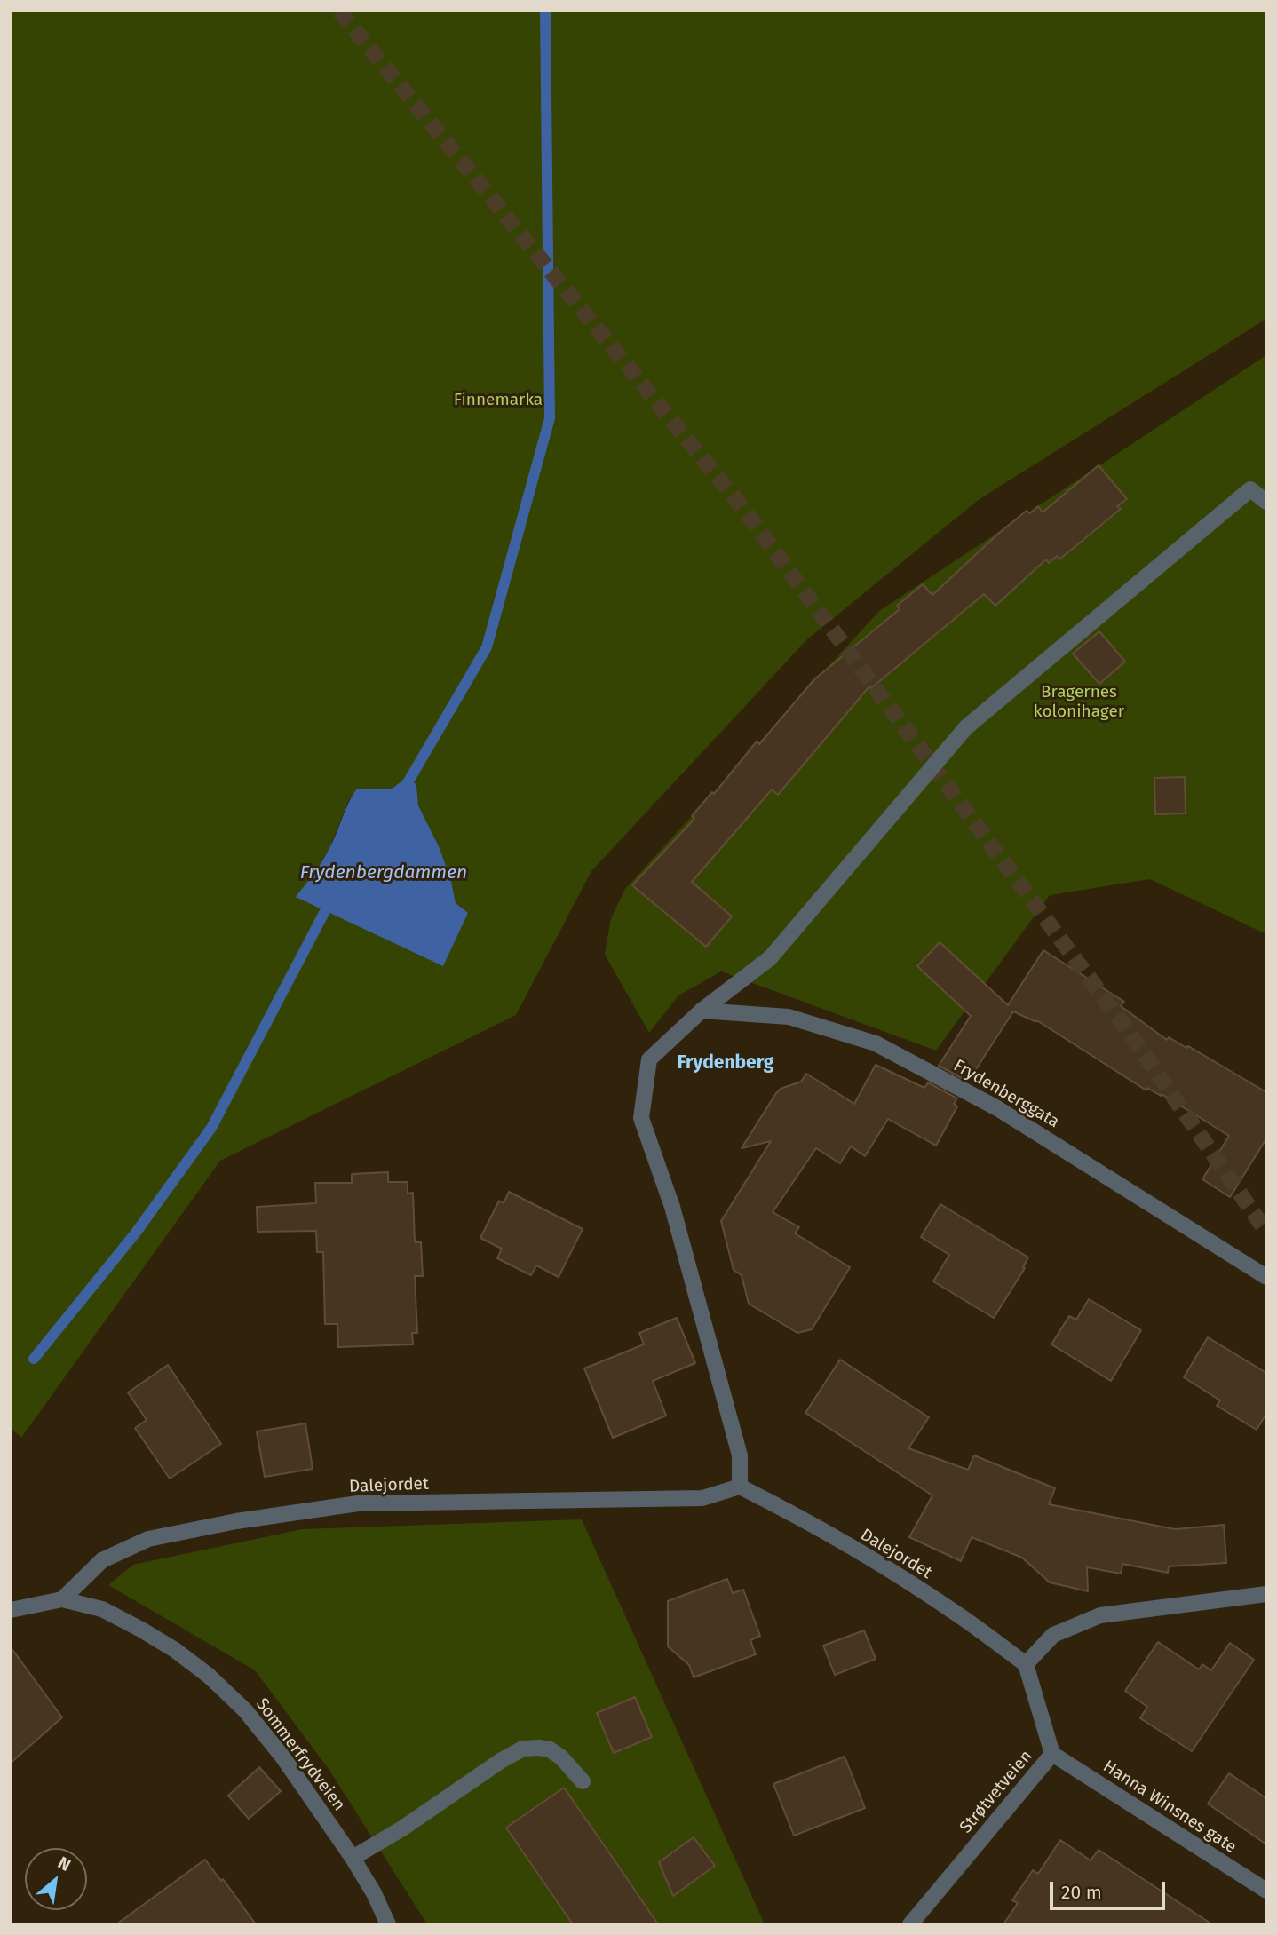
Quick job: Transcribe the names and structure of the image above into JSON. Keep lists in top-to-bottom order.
{
  "streets": {
    "street": [
      "Frydenberggata",
      "Dalejordet",
      "Sommerfrydveien",
      "Strøtvetveien",
      "Hanna Winsnes gate"
    ]
  },
  "crossings": [
    ["Dalejordet", "Sommerfrydveien"],
    ["Dalejordet", "Strøtvetveien"],
    ["Strøtvetveien", "Hanna Winsnes gate"]
  ],
  "districts": ["Frydenberg"],
  "water": ["Frydenbergdammen"],
  "parks": ["Finnemarka", "Bragernes kolonihager"],
  "scale_bar": "20 m",
  "north": "top right"
}
